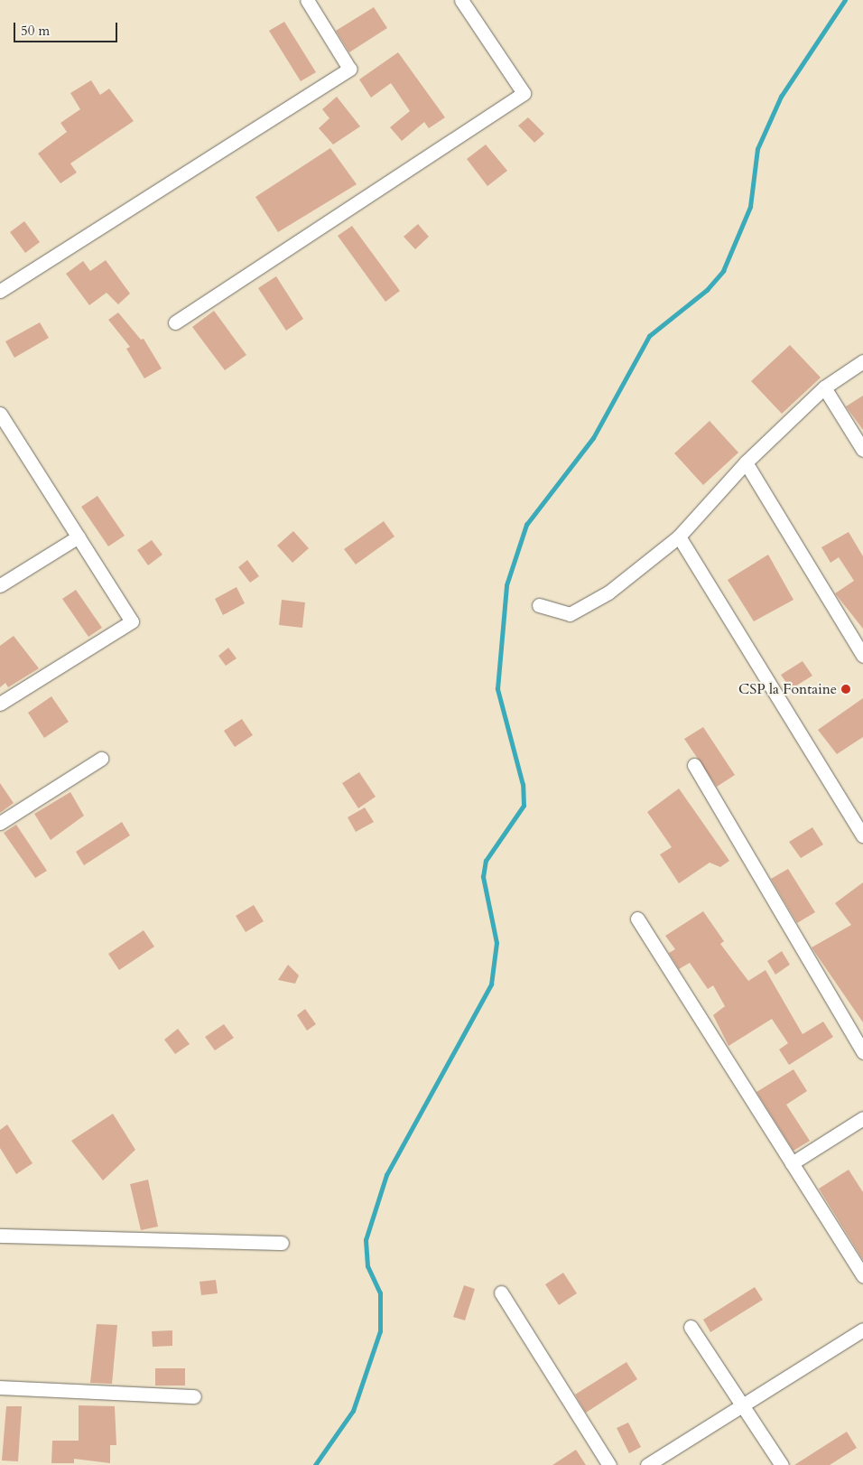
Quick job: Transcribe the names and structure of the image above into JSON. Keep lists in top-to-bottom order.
{
  "places": ["CSP la Fontaine"],
  "scale_bar": "50 m"
}
